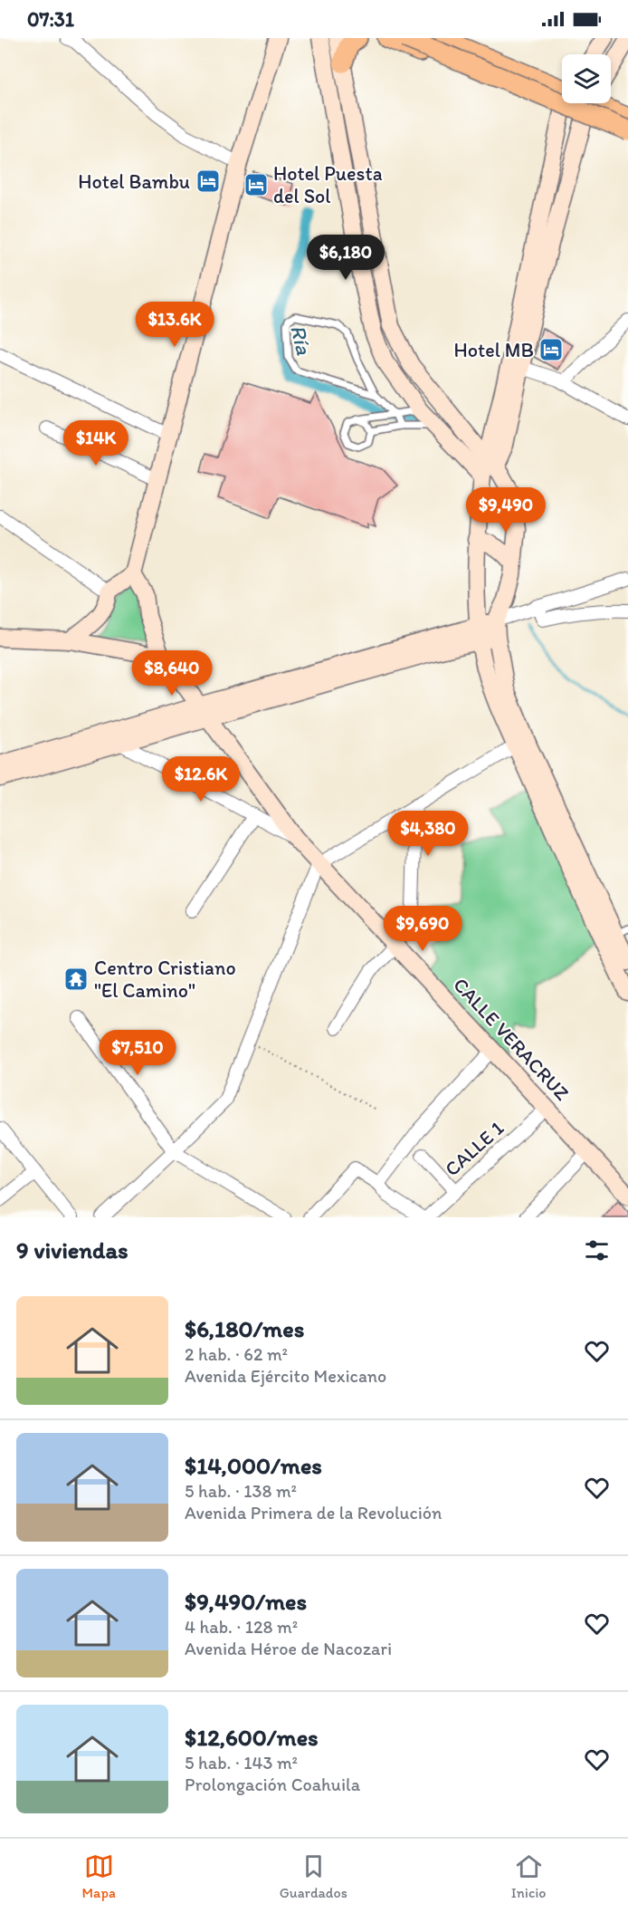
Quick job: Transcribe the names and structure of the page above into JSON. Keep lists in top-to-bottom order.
{
  "streets": {
    "main road": ["CALLE VERACRUZ"],
    "street": ["CALLE 1"]
  },
  "crossings": [
    ["CALLE VERACRUZ", "CALLE 1"]
  ],
  "water": ["Ría"],
  "places": {
    "hotel": ["Hotel Bambu", "Hotel Puesta del Sol", "Hotel MB"],
    "temple": ["Centro Cristiano \"El Camino\""]
  },
  "page": {
    "status": "07:31",
    "price": [
      "$6,180",
      "$13.6K",
      "$14K",
      "$9,490",
      "$8,640",
      "$12.6K",
      "$4,380",
      "$9,690",
      "$7,510"
    ],
    "heading": "9 viviendas",
    "list": [
      {
        "name": "$6,180/mes",
        "note": "2 hab. · 62 m² · Avenida Ejército Mexicano"
      },
      {
        "name": "$14,000/mes",
        "note": "5 hab. · 138 m² · Avenida Primera de la Revolución"
      },
      {
        "name": "$9,490/mes",
        "note": "4 hab. · 128 m² · Avenida Héroe de Nacozari"
      },
      {
        "name": "$12,600/mes",
        "note": "5 hab. · 143 m² · Prolongación Coahuila"
      }
    ],
    "tabs": ["Mapa", "Guardados", "Inicio"]
  }
}
